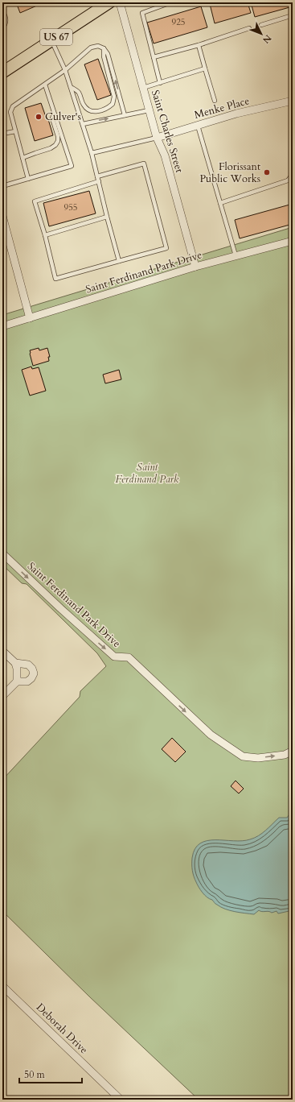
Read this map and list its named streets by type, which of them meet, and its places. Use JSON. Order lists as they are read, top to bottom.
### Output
{
  "streets": {
    "main road": ["US 67"],
    "street": [
      "Menke Place",
      "Saint Charles Street",
      "Saint Ferdinand Park Drive",
      "Deborah Drive"
    ]
  },
  "crossings": [
    ["Menke Place", "Saint Charles Street"],
    ["Saint Charles Street", "Saint Ferdinand Park Drive"]
  ],
  "one_way": ["Saint Ferdinand Park Drive"],
  "parks": ["Saint Ferdinand Park"],
  "places": ["Culver's", "Florissant Public Works"],
  "house_numbers": ["925", "955"],
  "scale_bar": "50 m",
  "north": "bottom right"
}
